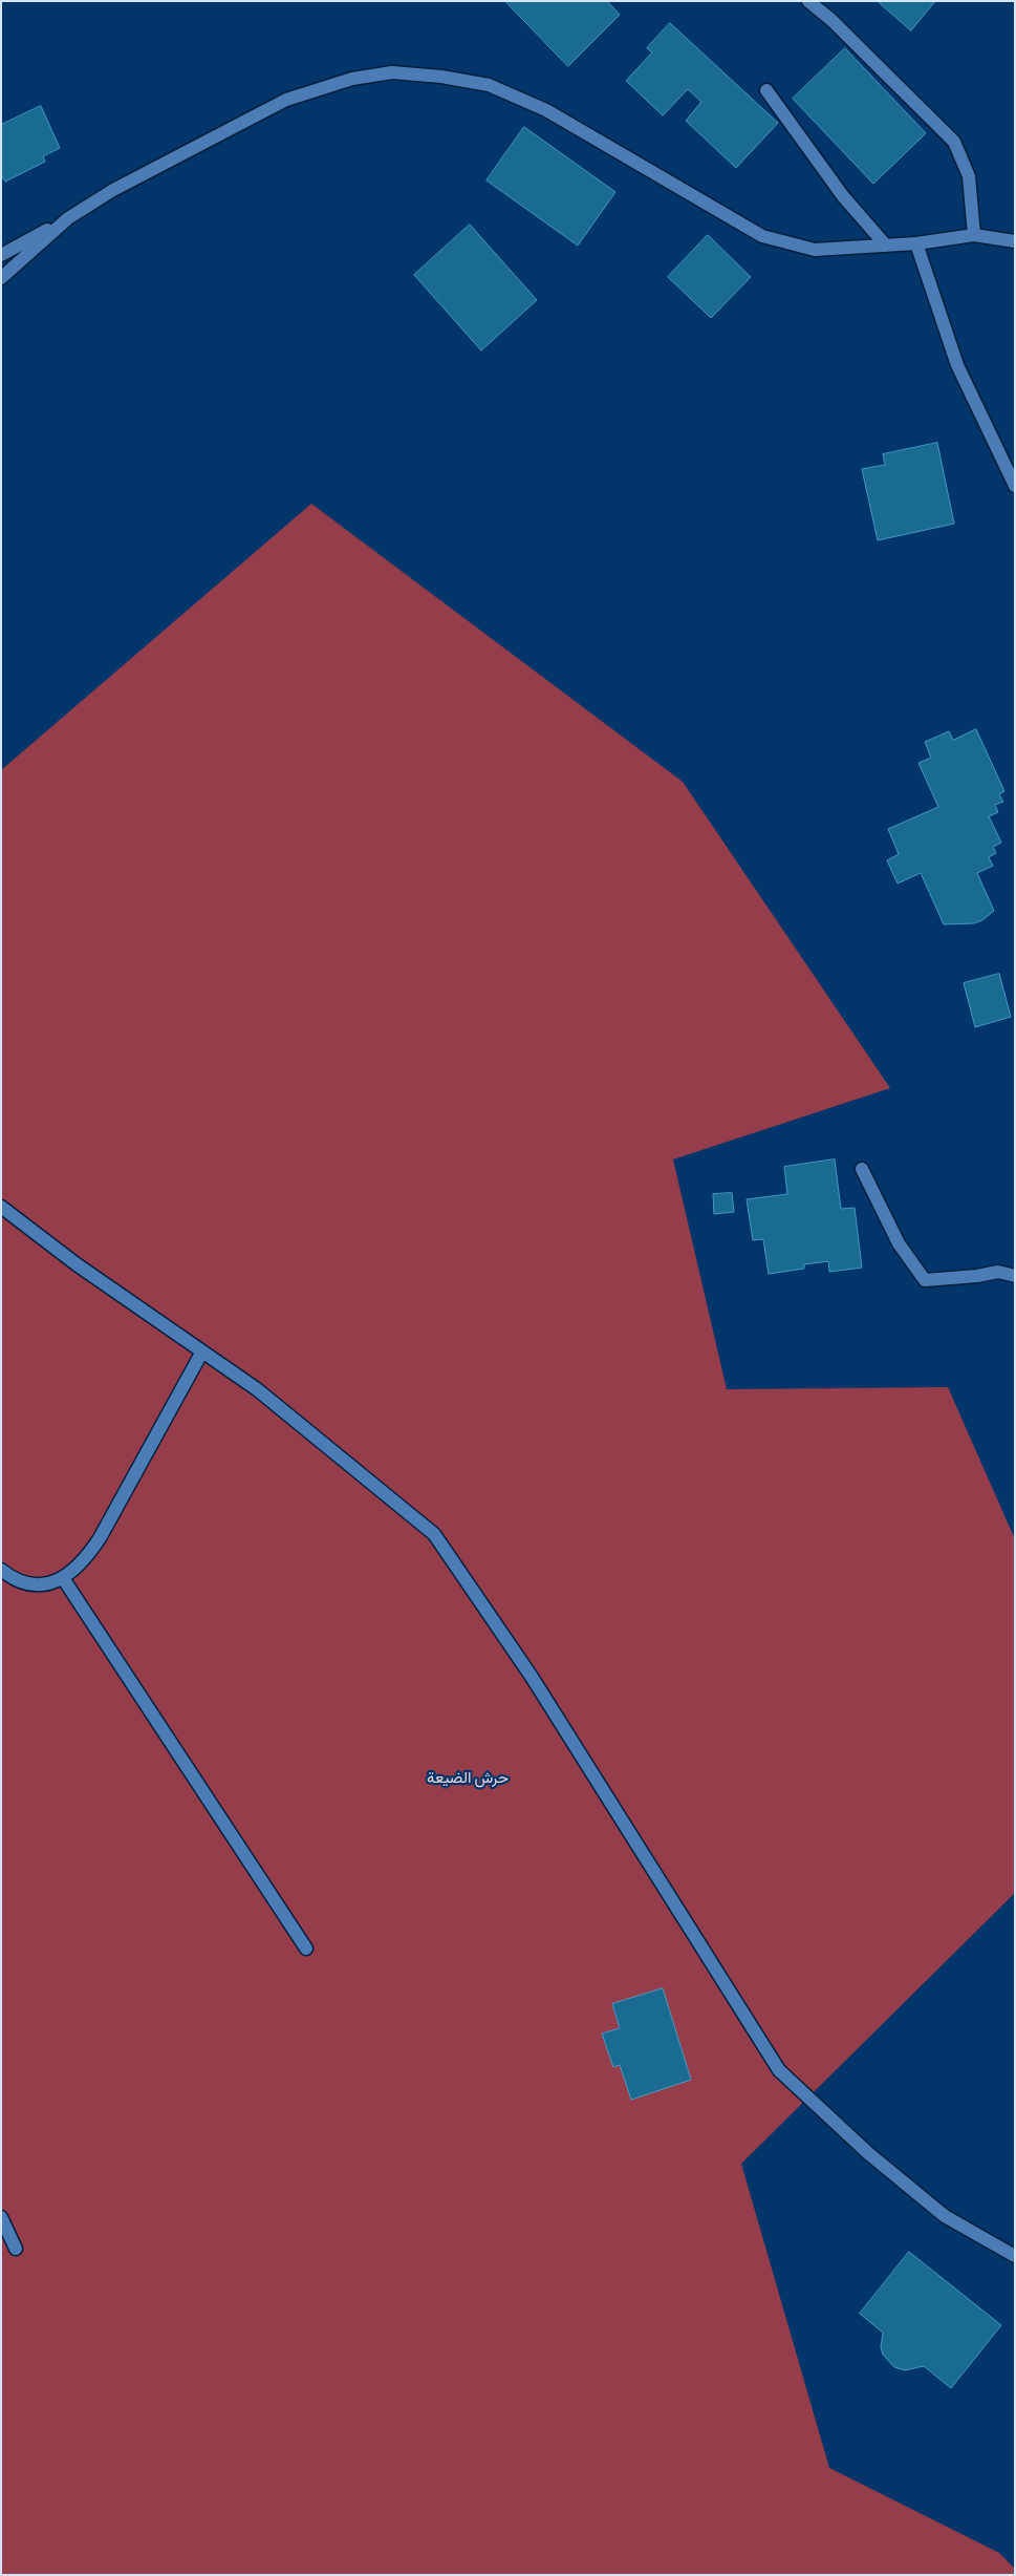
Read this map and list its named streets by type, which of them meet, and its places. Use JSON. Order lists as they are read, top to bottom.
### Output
{
  "parks": ["حرش الضيعة"]
}
